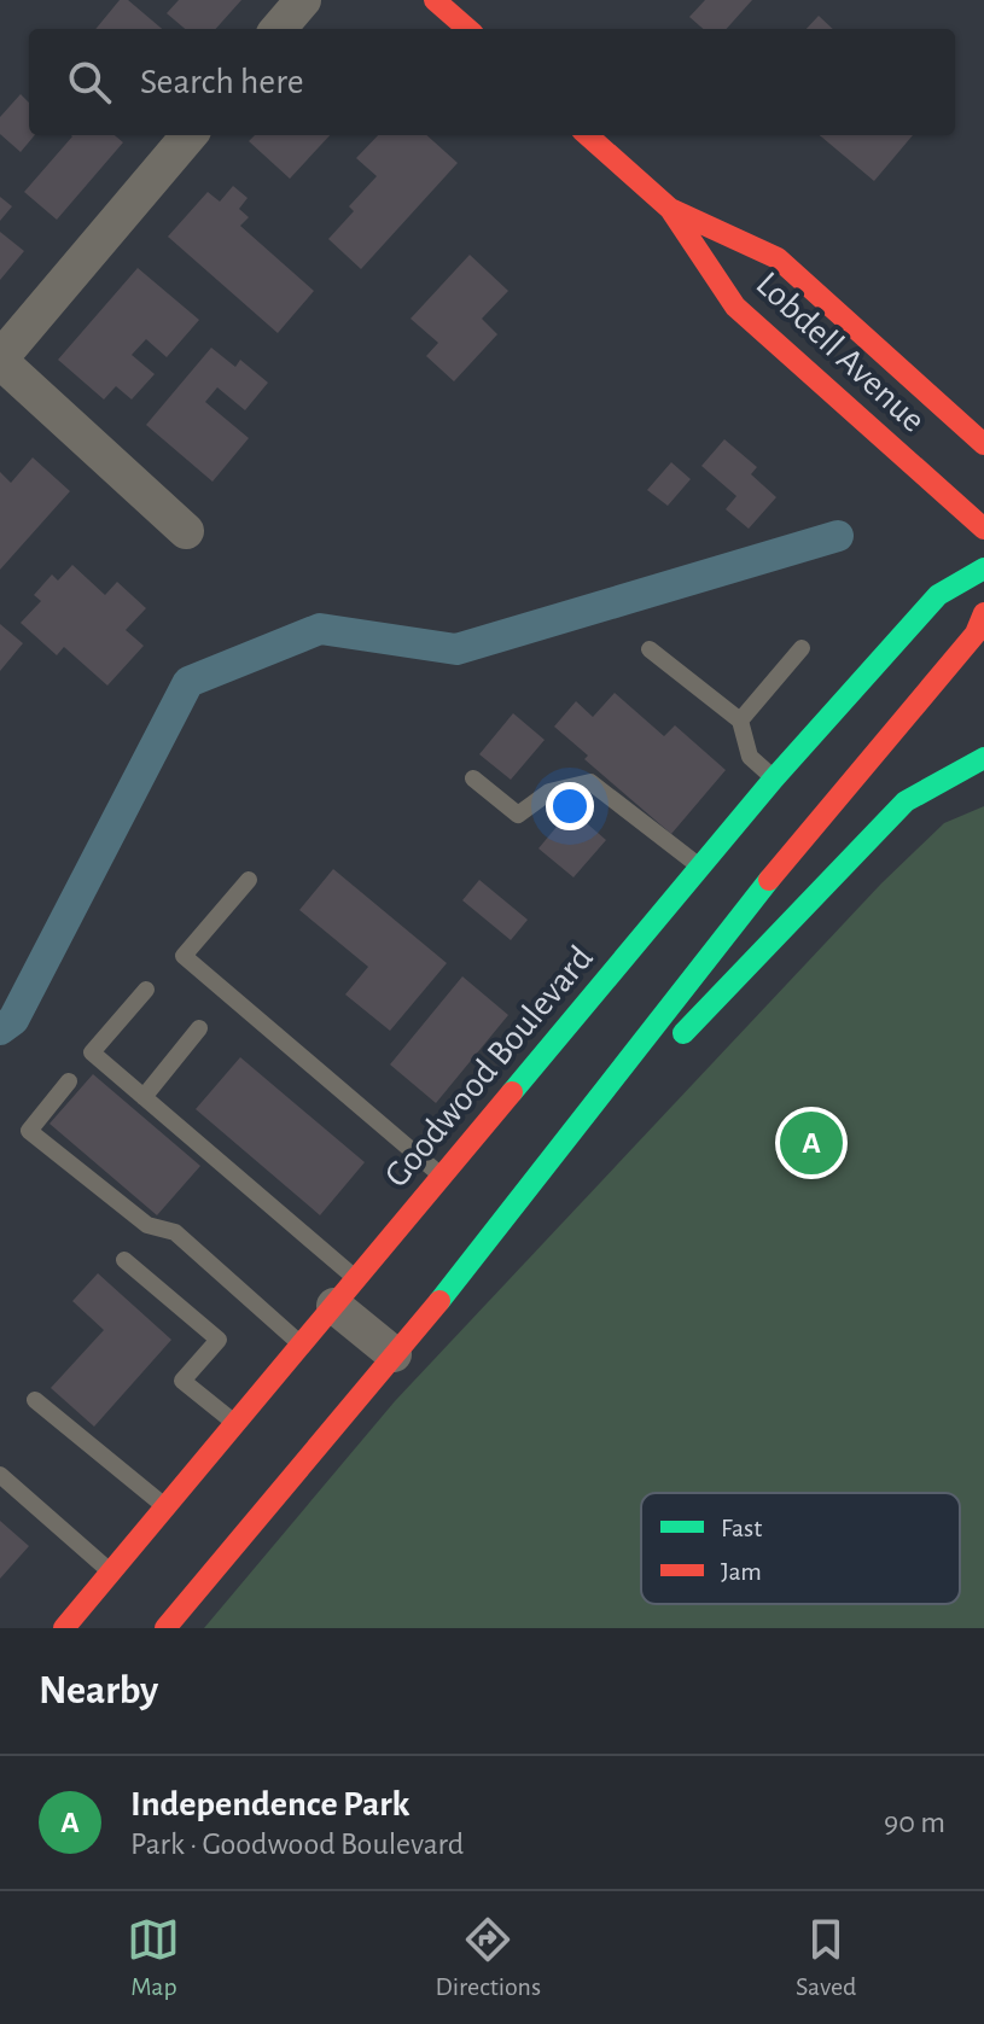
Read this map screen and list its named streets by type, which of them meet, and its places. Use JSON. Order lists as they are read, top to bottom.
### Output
{
  "streets": {
    "main road": ["Lobdell Avenue", "Goodwood Boulevard"]
  },
  "legend": ["Fast", "Jam"],
  "page": {
    "search": "Search here",
    "pins": "A",
    "heading": "Nearby",
    "list": [
      {
        "mark": "A",
        "name": "Independence Park",
        "note": "Park · Goodwood Boulevard",
        "value": "90 m"
      }
    ],
    "nav": ["Map", "Directions", "Saved"]
  }
}
